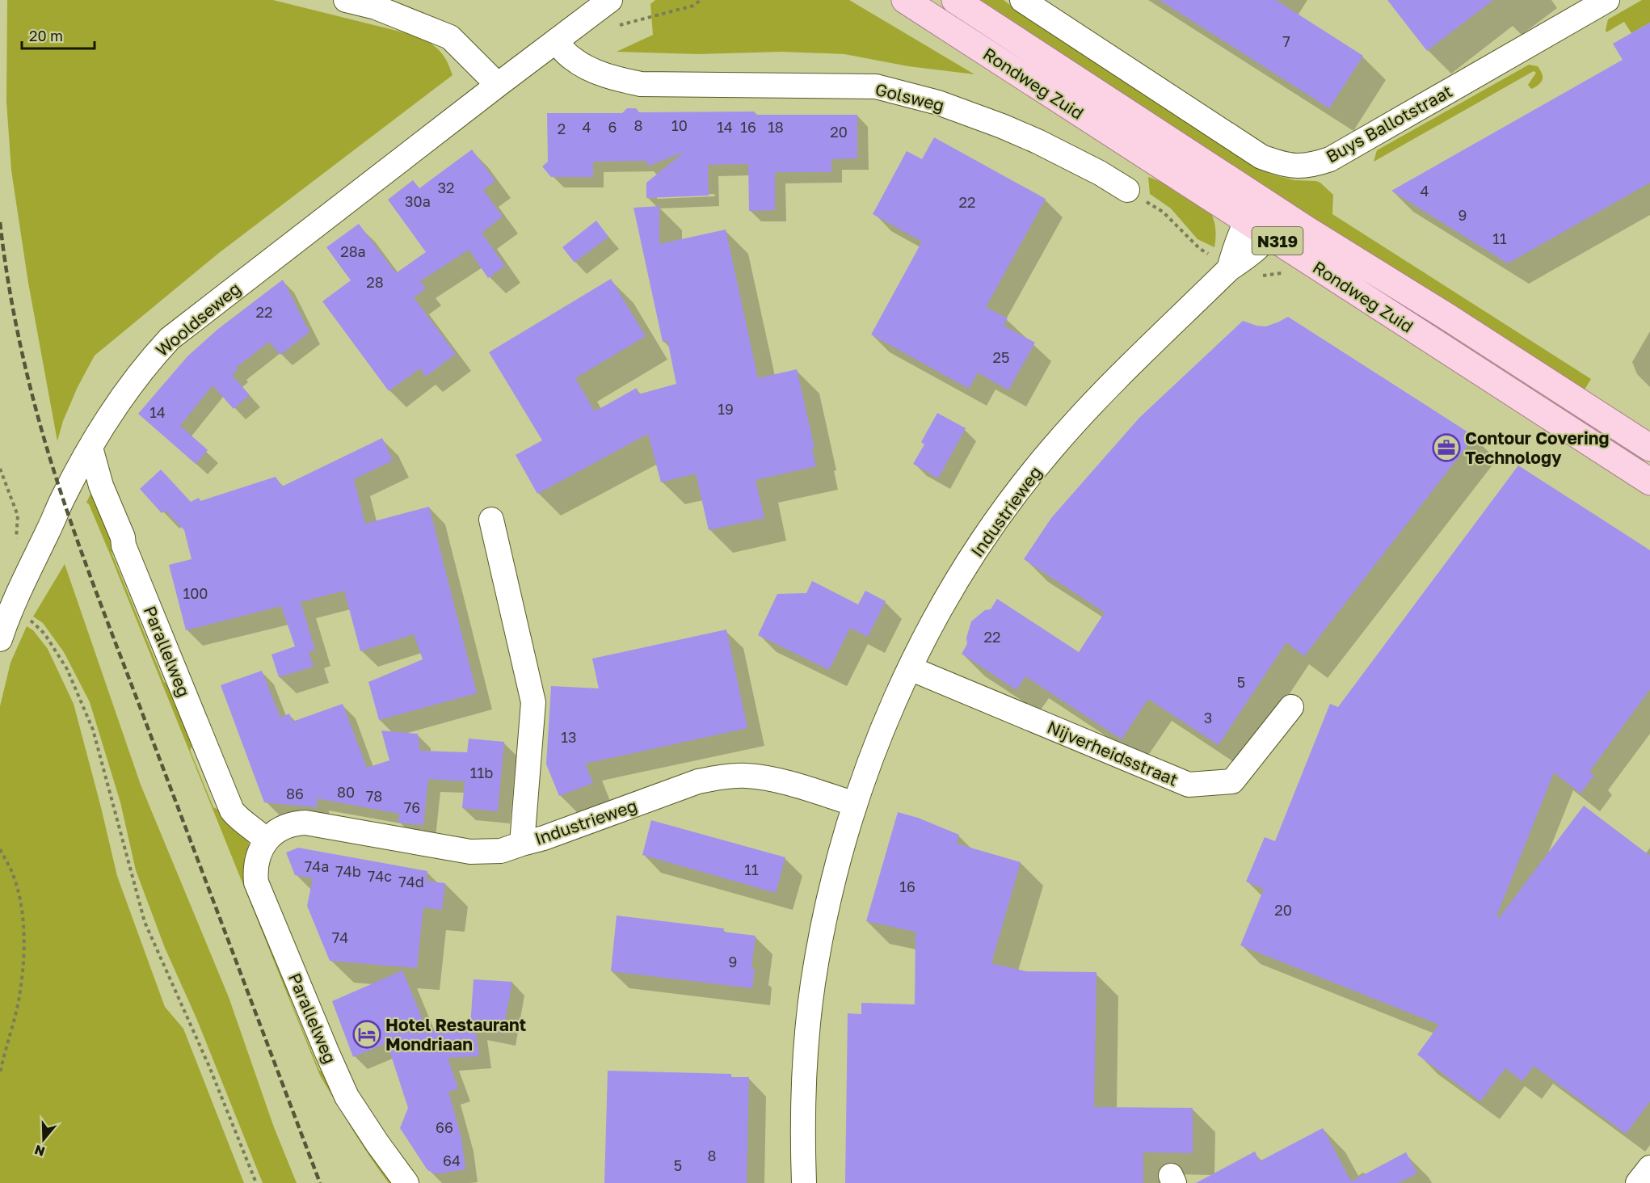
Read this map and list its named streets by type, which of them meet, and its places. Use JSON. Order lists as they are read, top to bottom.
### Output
{
  "streets": {
    "main road": ["Rondweg Zuid", "N319"],
    "street": [
      "Golsweg",
      "Buys Ballotstraat",
      "Wooldseweg",
      "Industrieweg",
      "Parallelweg",
      "Nijverheidsstraat"
    ]
  },
  "crossings": [
    ["Rondweg Zuid", "Industrieweg"],
    ["Golsweg", "Wooldseweg"],
    ["Wooldseweg", "Parallelweg"],
    ["Industrieweg", "Parallelweg"],
    ["Industrieweg", "Nijverheidsstraat"]
  ],
  "places": {
    "office": ["Contour Covering Technology"],
    "hotel": ["Hotel Restaurant Mondriaan"]
  },
  "house_numbers": [
    "7",
    "8",
    "10",
    "4",
    "6",
    "14",
    "16",
    "18",
    "2",
    "20",
    "32",
    "4",
    "30a",
    "22",
    "9",
    "11",
    "28a",
    "28",
    "22",
    "25",
    "19",
    "14",
    "100",
    "22",
    "5",
    "3",
    "13",
    "11b",
    "80",
    "86",
    "78",
    "76",
    "74a",
    "11",
    "74b",
    "74c",
    "74d",
    "16",
    "20",
    "74",
    "9",
    "66",
    "8",
    "64",
    "5"
  ],
  "scale_bar": "20 m",
  "north": "bottom"
}
